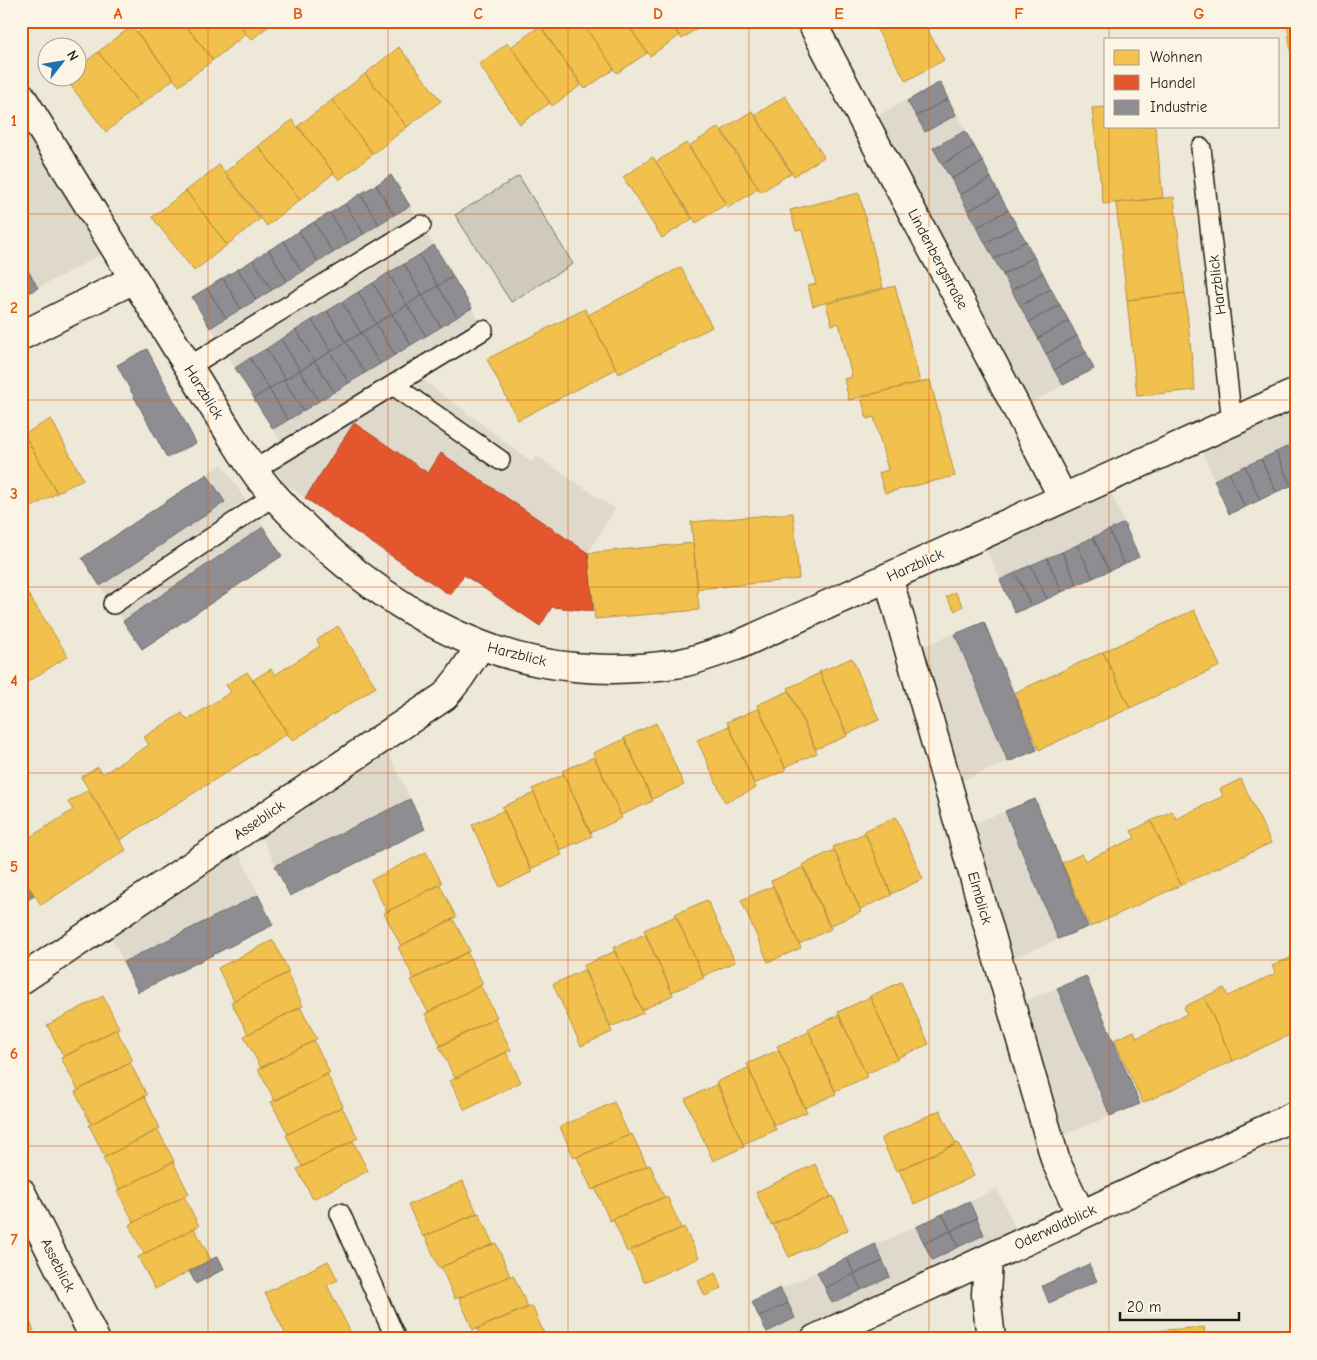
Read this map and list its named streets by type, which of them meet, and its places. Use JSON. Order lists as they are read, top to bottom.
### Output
{
  "streets": {
    "street": [
      "Lindenbergstraße",
      "Harzblick",
      "Asseblick",
      "Elmblick",
      "Oderwaldblick"
    ]
  },
  "crossings": [
    ["Lindenbergstraße", "Harzblick"],
    ["Harzblick", "Asseblick"],
    ["Harzblick", "Elmblick"],
    ["Elmblick", "Oderwaldblick"]
  ],
  "legend": ["Wohnen", "Handel", "Industrie"],
  "scale_bar": "20 m",
  "north": "top right",
  "grid": {
    "columns": [
      "A",
      "B",
      "C",
      "D",
      "E",
      "F",
      "G"
    ],
    "rows": [
      "1",
      "2",
      "3",
      "4",
      "5",
      "6",
      "7"
    ]
  }
}
